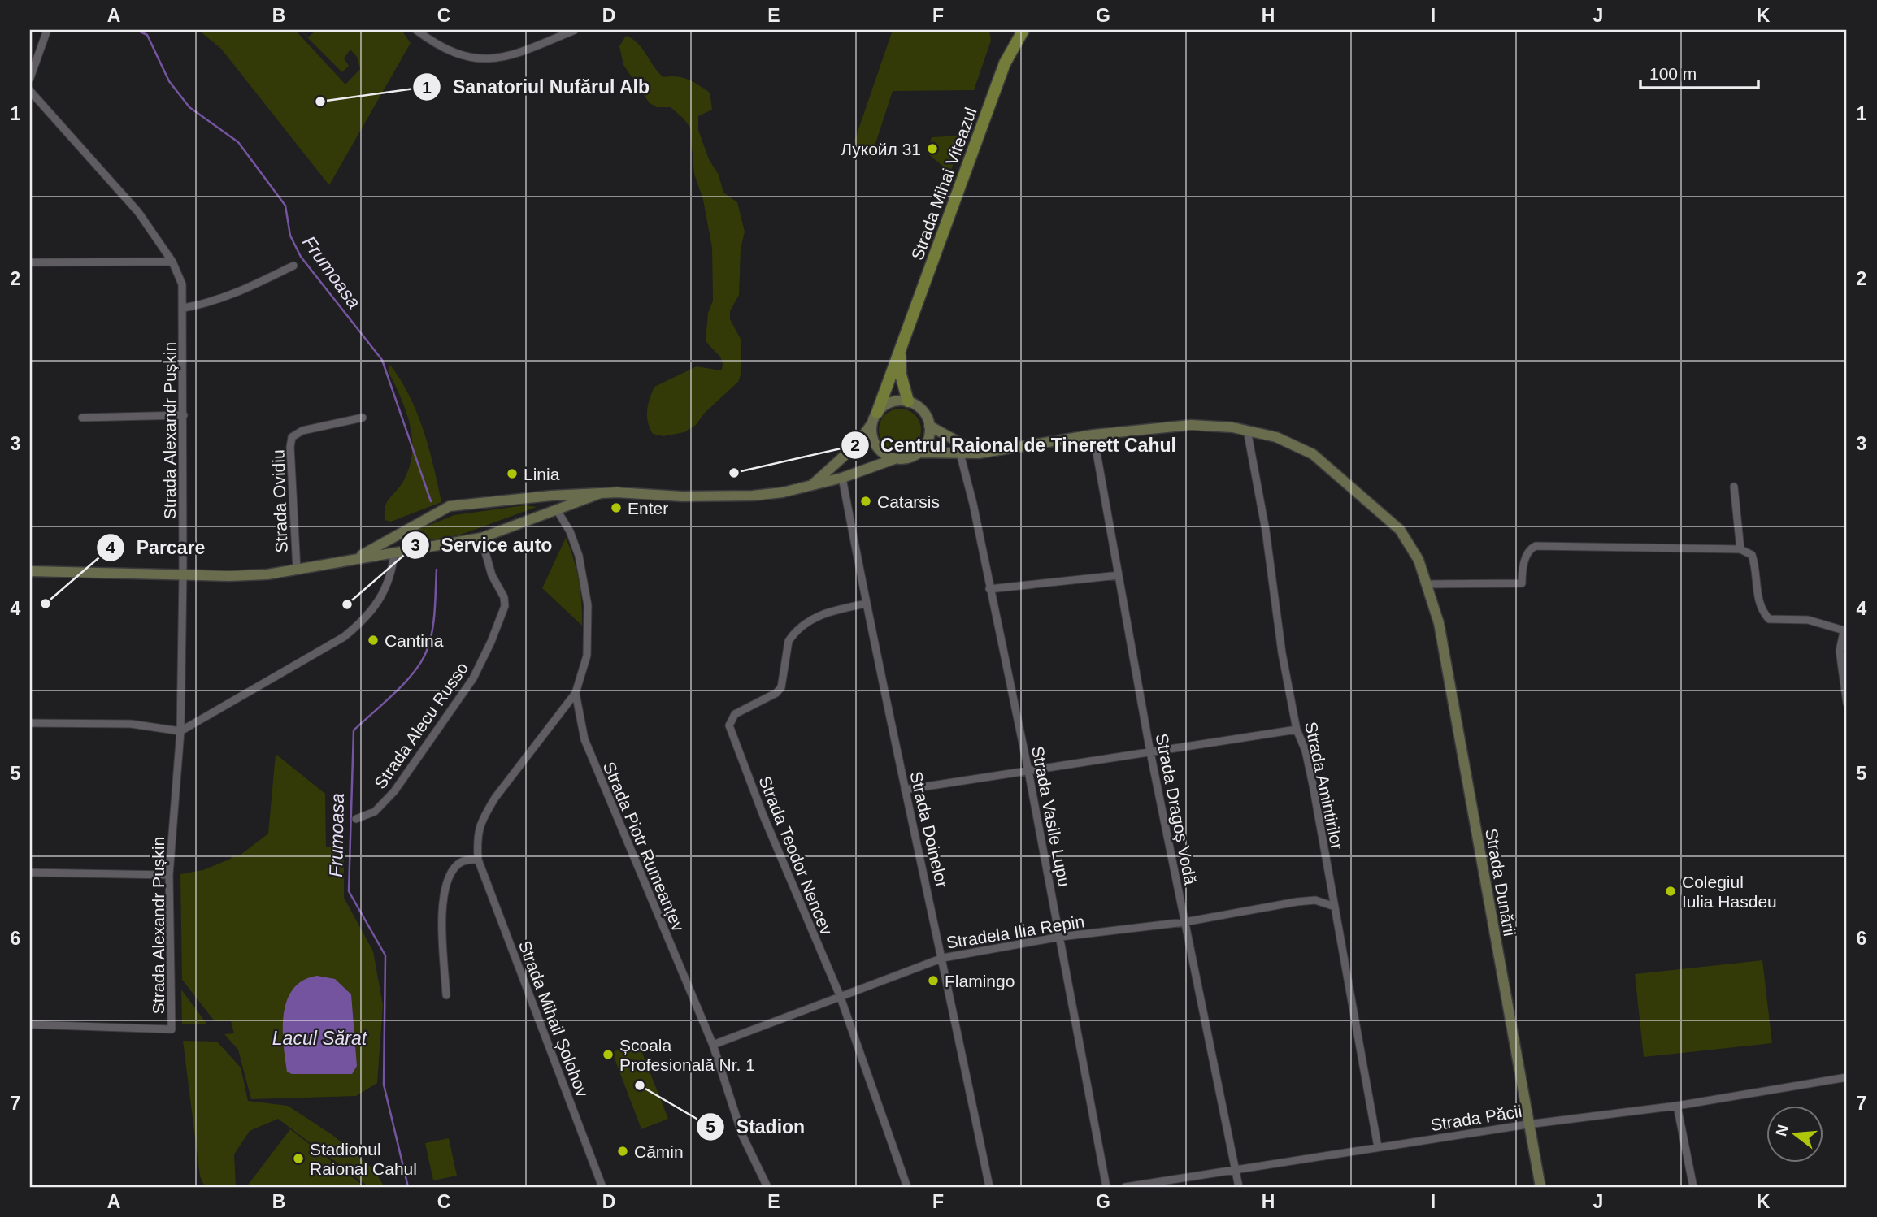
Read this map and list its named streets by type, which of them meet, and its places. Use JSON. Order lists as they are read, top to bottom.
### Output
{
  "streets": {
    "main road": ["Strada Mihai Viteazul", "Strada Dunării"],
    "street": [
      "Strada Alexandr Pușkin",
      "Strada Ovidiu",
      "Strada Alecu Russo",
      "Strada Amintirilor",
      "Strada Dragoș Vodă",
      "Strada Vasile Lupu",
      "Strada Doinelor",
      "Strada Piotr Rumeanțev",
      "Strada Teodor Nencev",
      "Stradela Ilia Repin",
      "Strada Mihail Șolohov",
      "Strada Păcii"
    ]
  },
  "crossings": [
    ["Strada Mihai Viteazul", "Strada Dunării"],
    ["Strada Amintirilor", "Strada Dunării"],
    ["Strada Amintirilor", "Stradela Ilia Repin"],
    ["Strada Amintirilor", "Strada Păcii"],
    ["Strada Dragoș Vodă", "Strada Dunării"],
    ["Strada Dragoș Vodă", "Stradela Ilia Repin"],
    ["Strada Dragoș Vodă", "Strada Păcii"],
    ["Strada Vasile Lupu", "Strada Dunării"],
    ["Strada Vasile Lupu", "Stradela Ilia Repin"],
    ["Strada Doinelor", "Strada Teodor Nencev"],
    ["Strada Doinelor", "Stradela Ilia Repin"],
    ["Strada Piotr Rumeanțev", "Stradela Ilia Repin"],
    ["Strada Piotr Rumeanțev", "Strada Mihail Șolohov"],
    ["Strada Teodor Nencev", "Stradela Ilia Repin"],
    ["Strada Dunării", "Strada Păcii"]
  ],
  "water": ["Frumoasa", "Lacul Sărat"],
  "places": [
    "Sanatoriul Nufărul Alb",
    "Лукойл 31",
    "Centrul Raional de Tinerett Cahul",
    "Linia",
    "Catarsis",
    "Enter",
    "Parcare",
    "Service auto",
    "Cantina",
    "Colegiul Iulia Hasdeu",
    "Flamingo",
    "Școala Profesională Nr. 1",
    "Stadion",
    "Cămin",
    "Stadionul Raional Cahul"
  ],
  "scale_bar": "100 m",
  "north": "left",
  "grid": {
    "columns": [
      "A",
      "B",
      "C",
      "D",
      "E",
      "F",
      "G",
      "H",
      "I",
      "J",
      "K"
    ],
    "rows": [
      "1",
      "2",
      "3",
      "4",
      "5",
      "6",
      "7"
    ]
  }
}
